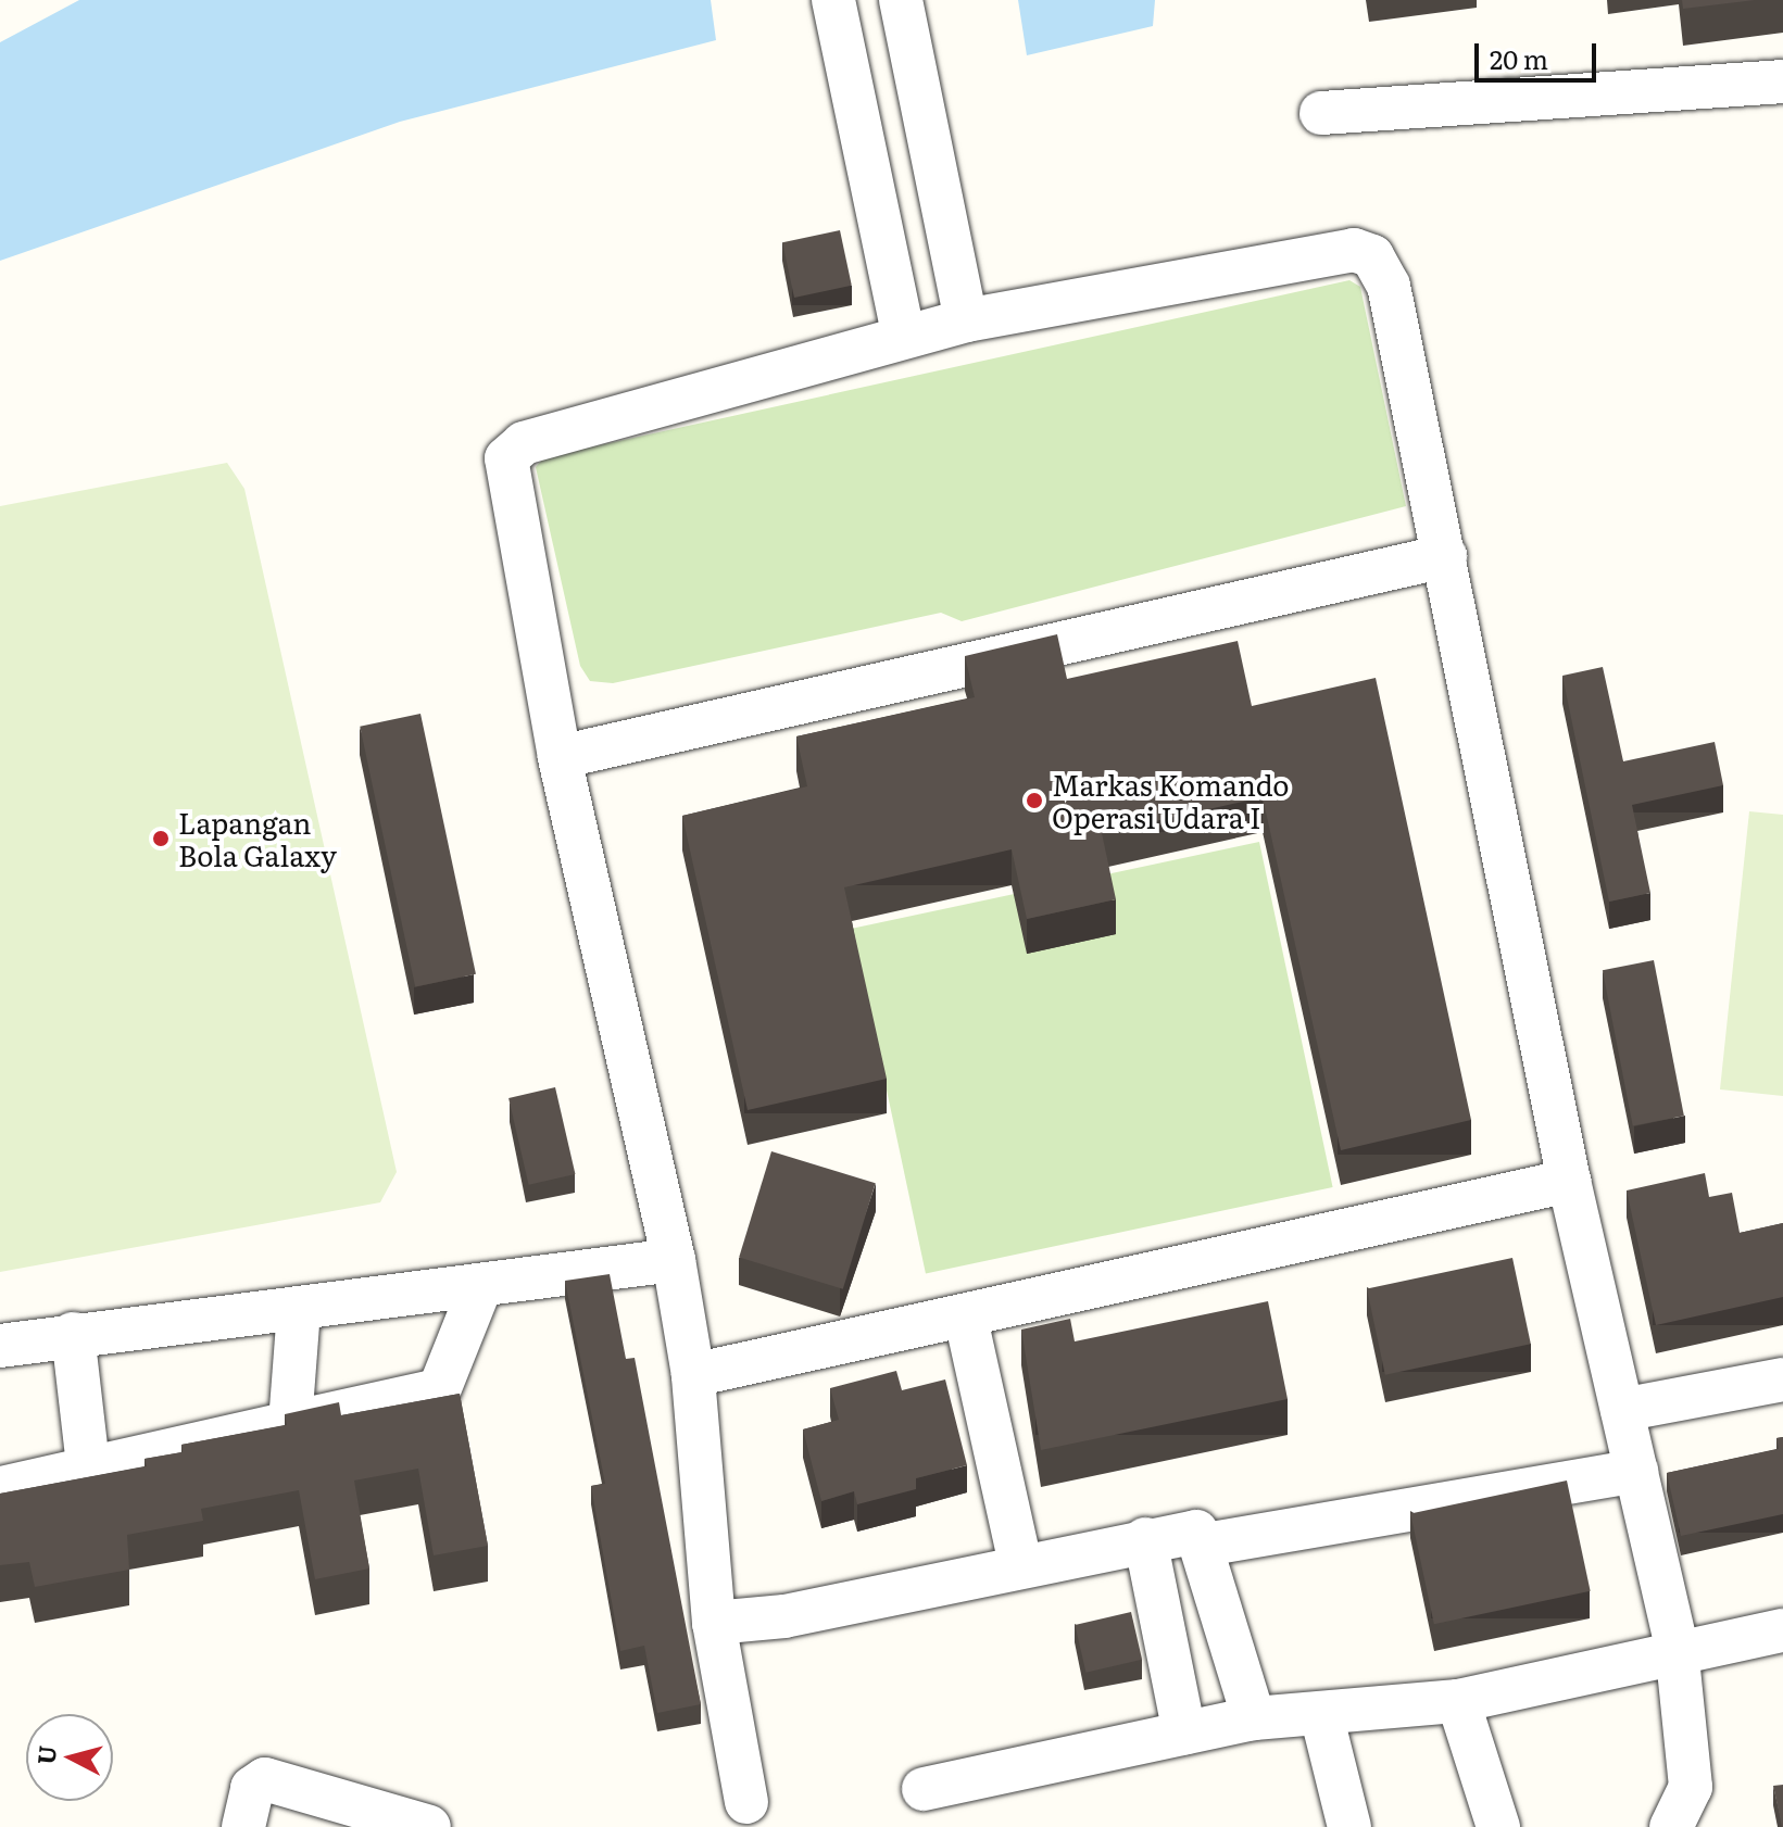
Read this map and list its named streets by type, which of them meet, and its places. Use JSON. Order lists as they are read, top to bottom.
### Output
{
  "places": ["Markas Komando Operasi Udara I", "Lapangan Bola Galaxy"],
  "scale_bar": "20 m",
  "north": "left"
}
